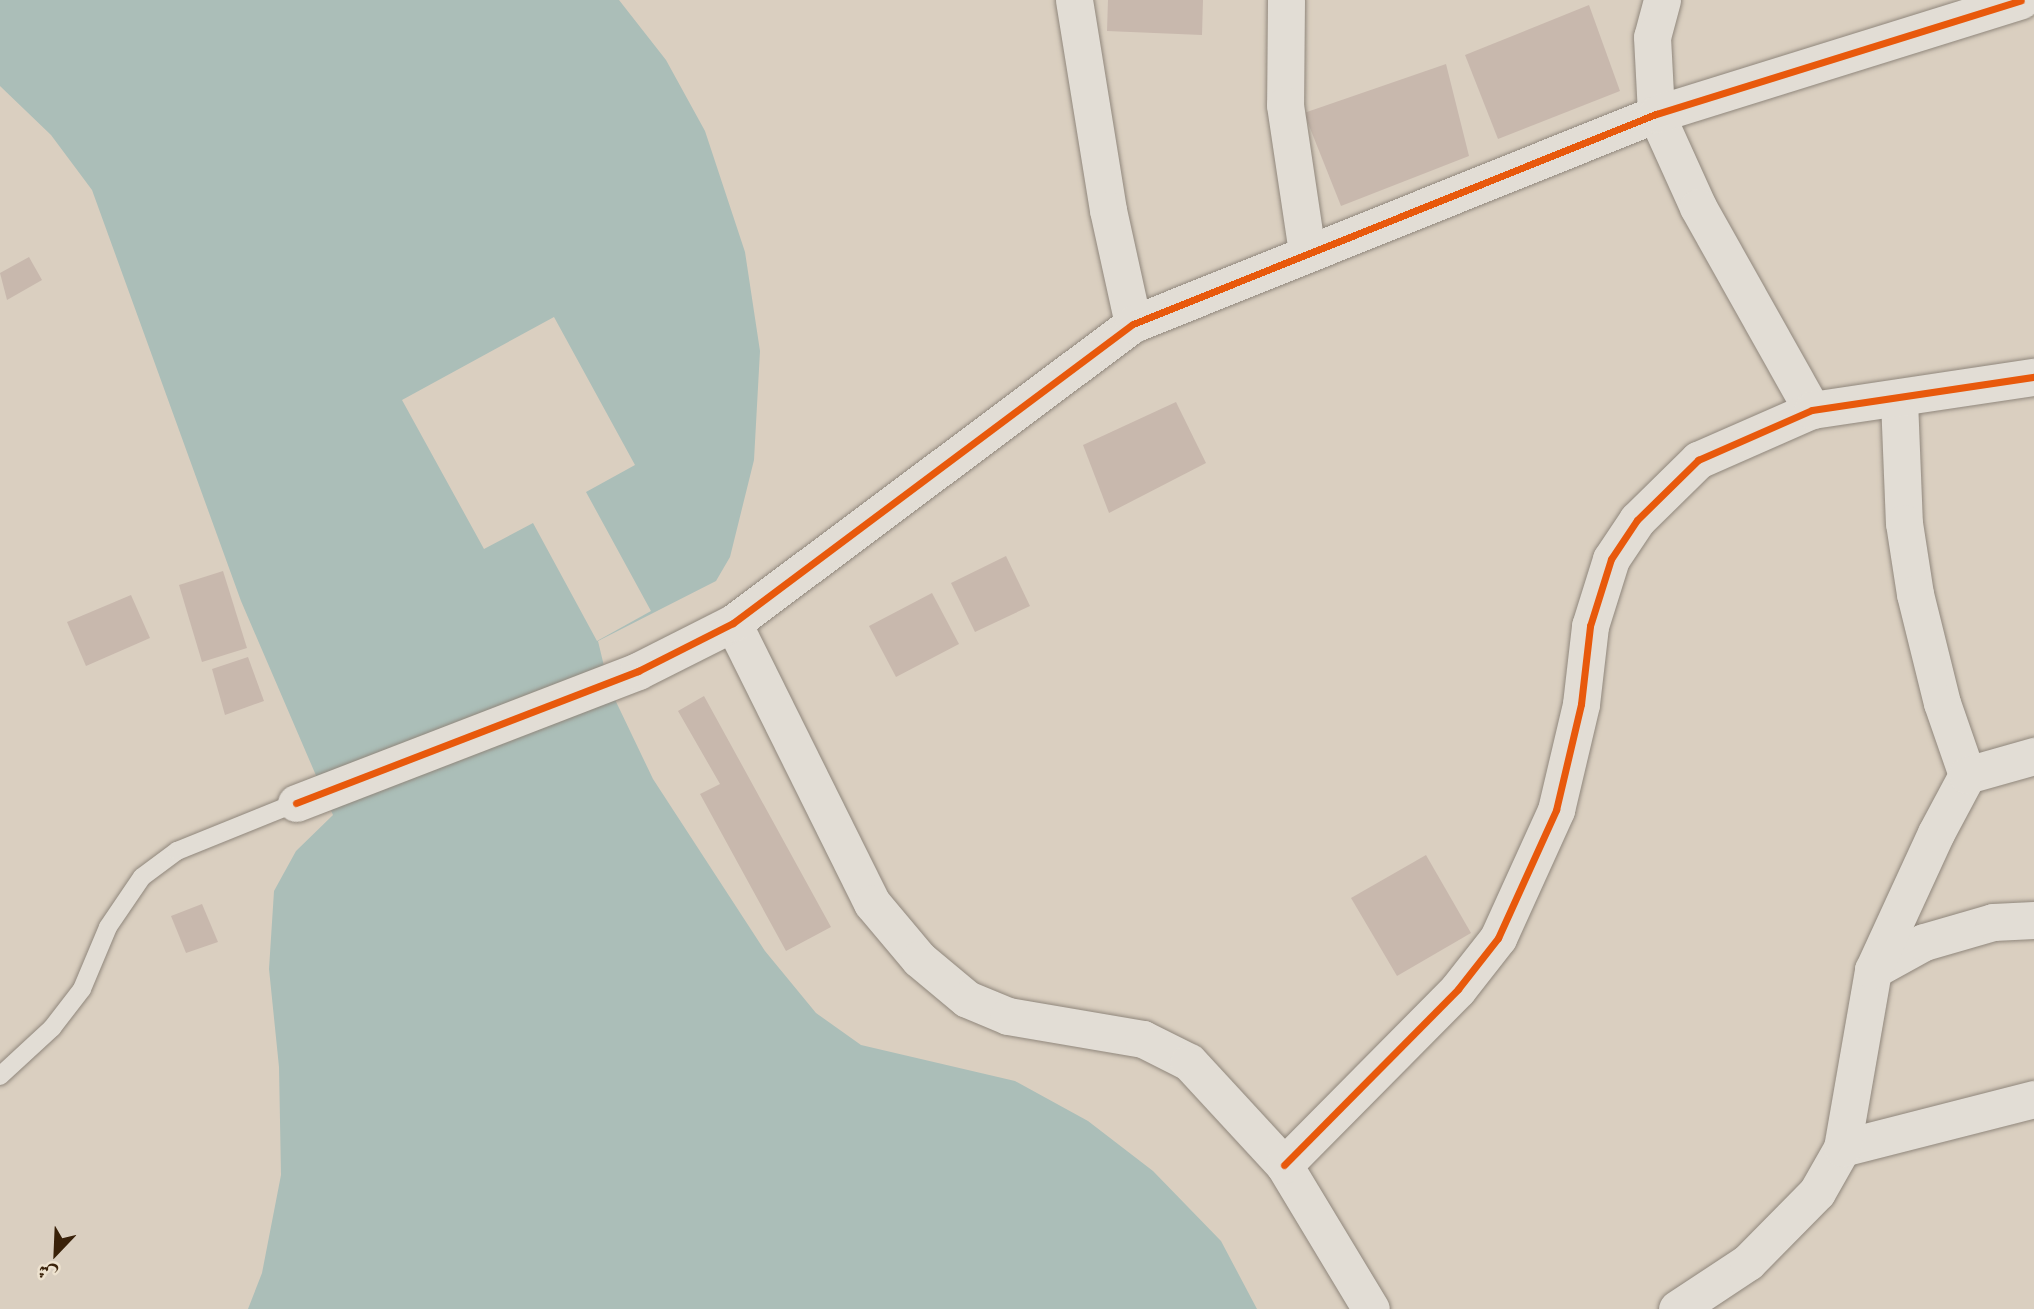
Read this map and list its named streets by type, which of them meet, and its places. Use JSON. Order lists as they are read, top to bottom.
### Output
{
  "north": "bottom left"
}
